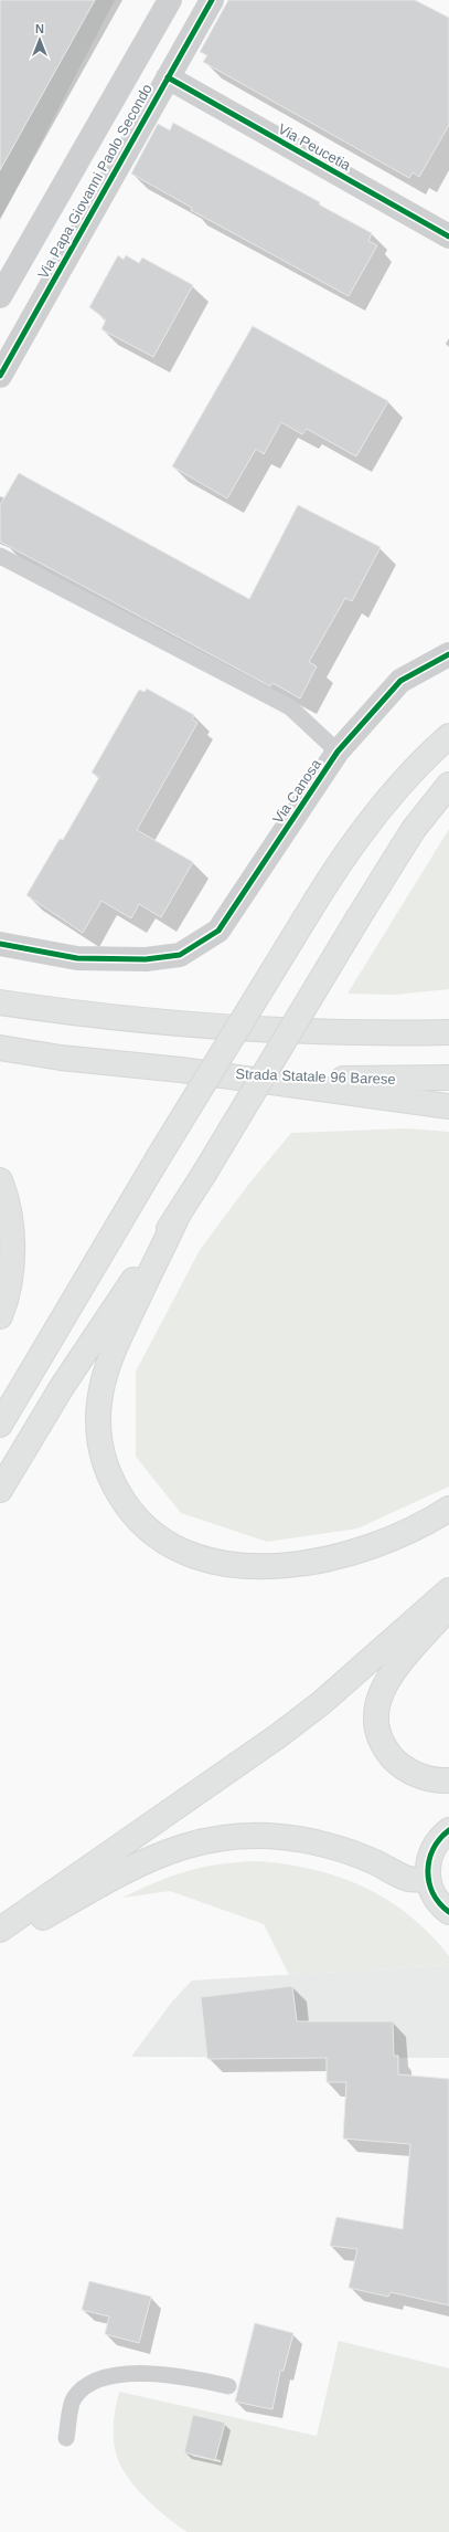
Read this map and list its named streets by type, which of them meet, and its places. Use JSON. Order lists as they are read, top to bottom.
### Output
{
  "streets": {
    "main road": ["Strada Statale 96 Barese"],
    "street": ["Via Peucetia", "Via Papa Giovanni Paolo Secondo", "Via Canosa"]
  },
  "crossings": [
    ["Via Peucetia", "Via Papa Giovanni Paolo Secondo"]
  ],
  "north": "top"
}
